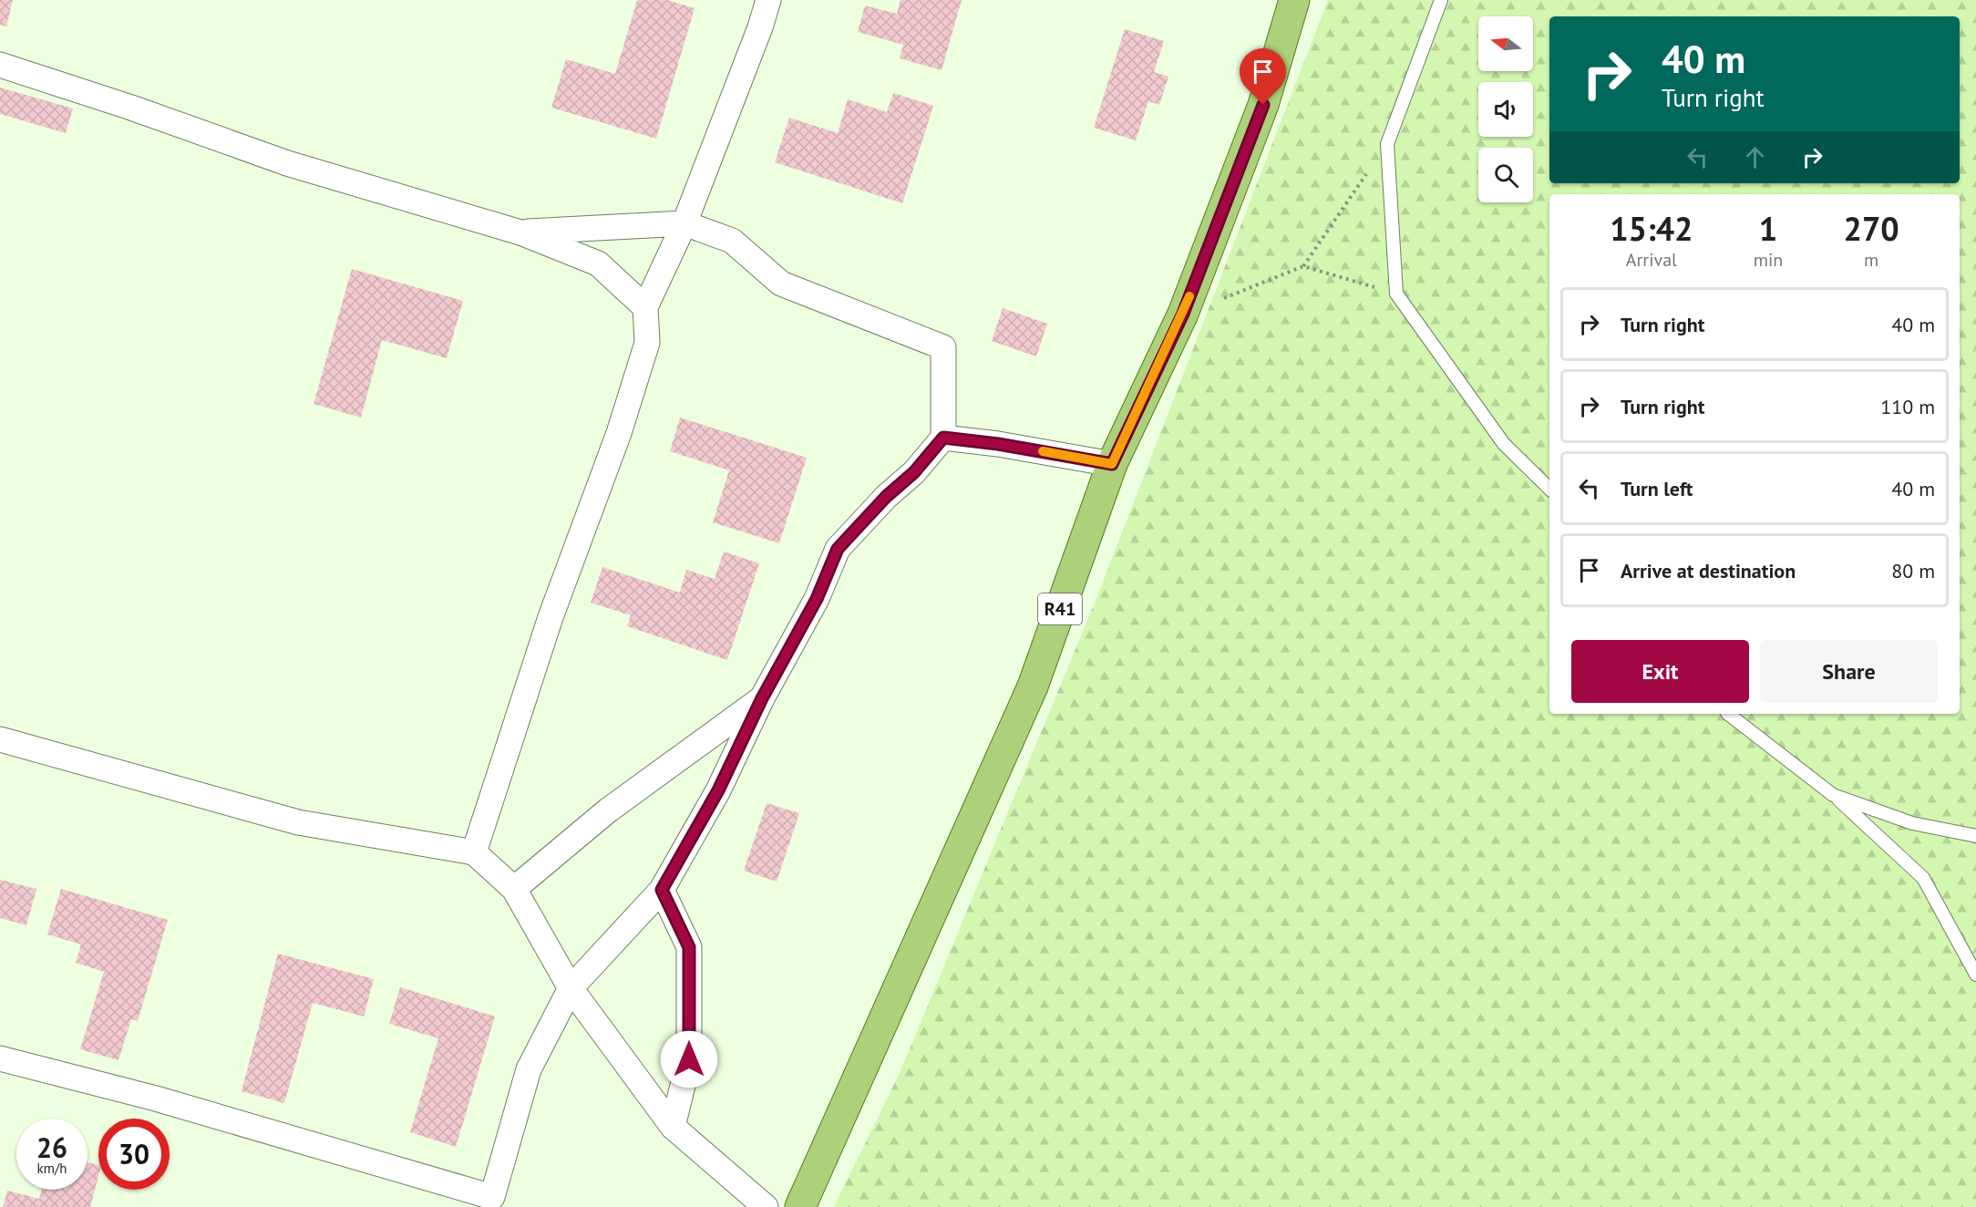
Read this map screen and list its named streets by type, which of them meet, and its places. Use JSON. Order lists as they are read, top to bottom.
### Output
{
  "streets": {
    "main road": ["R41"]
  },
  "north": "left",
  "page": {
    "turn": ["40 m", "Turn right"],
    "eta": [
      "15:42",
      "Arrival",
      "1",
      "min",
      "270",
      "m"
    ],
    "list": [
      {
        "name": "Turn right",
        "value": "40 m"
      },
      {
        "name": "Turn right",
        "value": "110 m"
      },
      {
        "name": "Turn left",
        "value": "40 m"
      },
      {
        "name": "Arrive at destination",
        "value": "80 m"
      }
    ],
    "buttons": ["Exit", "Share"],
    "speed": "26 km/h",
    "limit": "30"
  }
}
